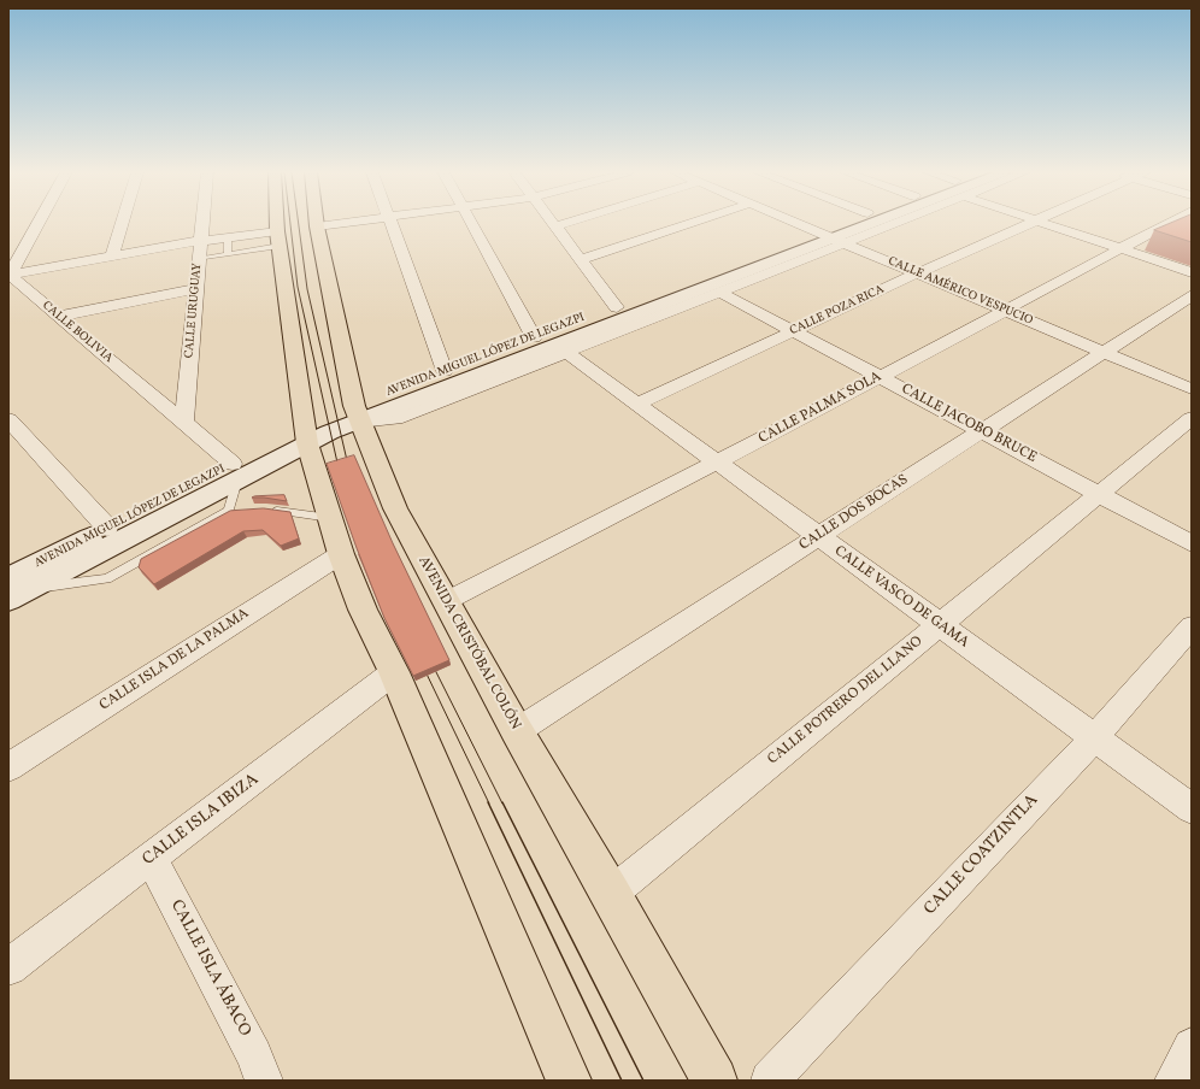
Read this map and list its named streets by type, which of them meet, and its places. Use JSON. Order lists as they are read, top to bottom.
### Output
{
  "streets": {
    "main road": ["AVENIDA MIGUEL LÓPEZ DE LEGAZPI", "AVENIDA CRISTÓBAL COLÓN"],
    "street": [
      "CALLE AMÉRICO VESPUCIO",
      "CALLE URUGUAY",
      "CALLE POZA RICA",
      "CALLE BOLIVIA",
      "CALLE PALMA SOLA",
      "CALLE JACOBO BRUCE",
      "CALLE DOS BOCAS",
      "CALLE VASCO DE GAMA",
      "CALLE ISLA DE LA PALMA",
      "CALLE POTRERO DEL LLANO",
      "CALLE ISLA IBIZA",
      "CALLE COATZINTLA",
      "CALLE ISLA ÁBACO"
    ]
  },
  "crossings": [
    ["CALLE AMÉRICO VESPUCIO", "CALLE POZA RICA"],
    ["CALLE AMÉRICO VESPUCIO", "AVENIDA MIGUEL LÓPEZ DE LEGAZPI"],
    ["CALLE AMÉRICO VESPUCIO", "CALLE PALMA SOLA"],
    ["CALLE AMÉRICO VESPUCIO", "CALLE DOS BOCAS"],
    ["CALLE URUGUAY", "CALLE BOLIVIA"],
    ["CALLE POZA RICA", "CALLE JACOBO BRUCE"],
    ["CALLE POZA RICA", "CALLE VASCO DE GAMA"],
    ["CALLE BOLIVIA", "AVENIDA MIGUEL LÓPEZ DE LEGAZPI"],
    ["AVENIDA MIGUEL LÓPEZ DE LEGAZPI", "CALLE JACOBO BRUCE"],
    ["AVENIDA MIGUEL LÓPEZ DE LEGAZPI", "CALLE VASCO DE GAMA"],
    ["AVENIDA MIGUEL LÓPEZ DE LEGAZPI", "AVENIDA CRISTÓBAL COLÓN"],
    ["CALLE PALMA SOLA", "CALLE JACOBO BRUCE"],
    ["CALLE PALMA SOLA", "CALLE VASCO DE GAMA"],
    ["CALLE PALMA SOLA", "AVENIDA CRISTÓBAL COLÓN"],
    ["CALLE JACOBO BRUCE", "CALLE DOS BOCAS"],
    ["CALLE JACOBO BRUCE", "CALLE POTRERO DEL LLANO"],
    ["CALLE DOS BOCAS", "CALLE VASCO DE GAMA"],
    ["CALLE DOS BOCAS", "AVENIDA CRISTÓBAL COLÓN"],
    ["CALLE VASCO DE GAMA", "CALLE POTRERO DEL LLANO"],
    ["CALLE VASCO DE GAMA", "CALLE COATZINTLA"],
    ["AVENIDA CRISTÓBAL COLÓN", "CALLE POTRERO DEL LLANO"],
    ["CALLE ISLA IBIZA", "CALLE ISLA ÁBACO"]
  ]
}
